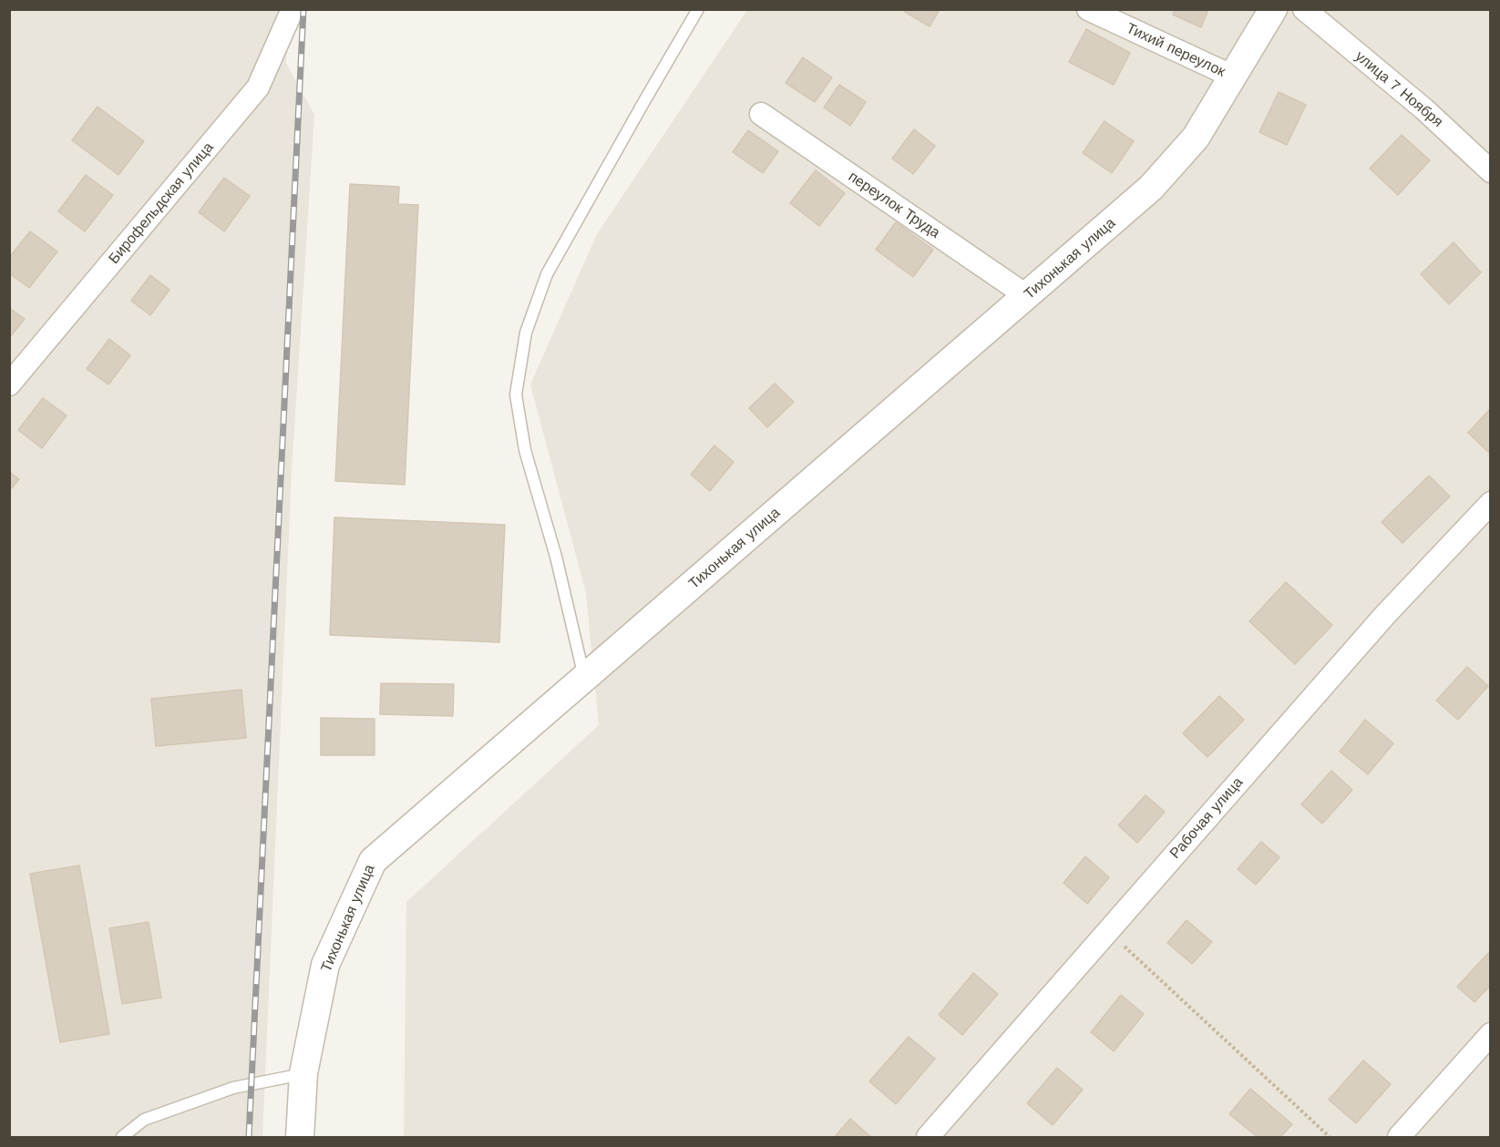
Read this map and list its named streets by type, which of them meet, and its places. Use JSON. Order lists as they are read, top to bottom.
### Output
{
  "streets": {
    "street": [
      "Тихий переулок",
      "улица 7 Ноября",
      "Бирофельдская улица",
      "переулок Труда",
      "Тихонькая улица",
      "Рабочая улица"
    ]
  },
  "crossings": [
    ["Тихий переулок", "Тихонькая улица"],
    ["переулок Труда", "Тихонькая улица"]
  ]
}
